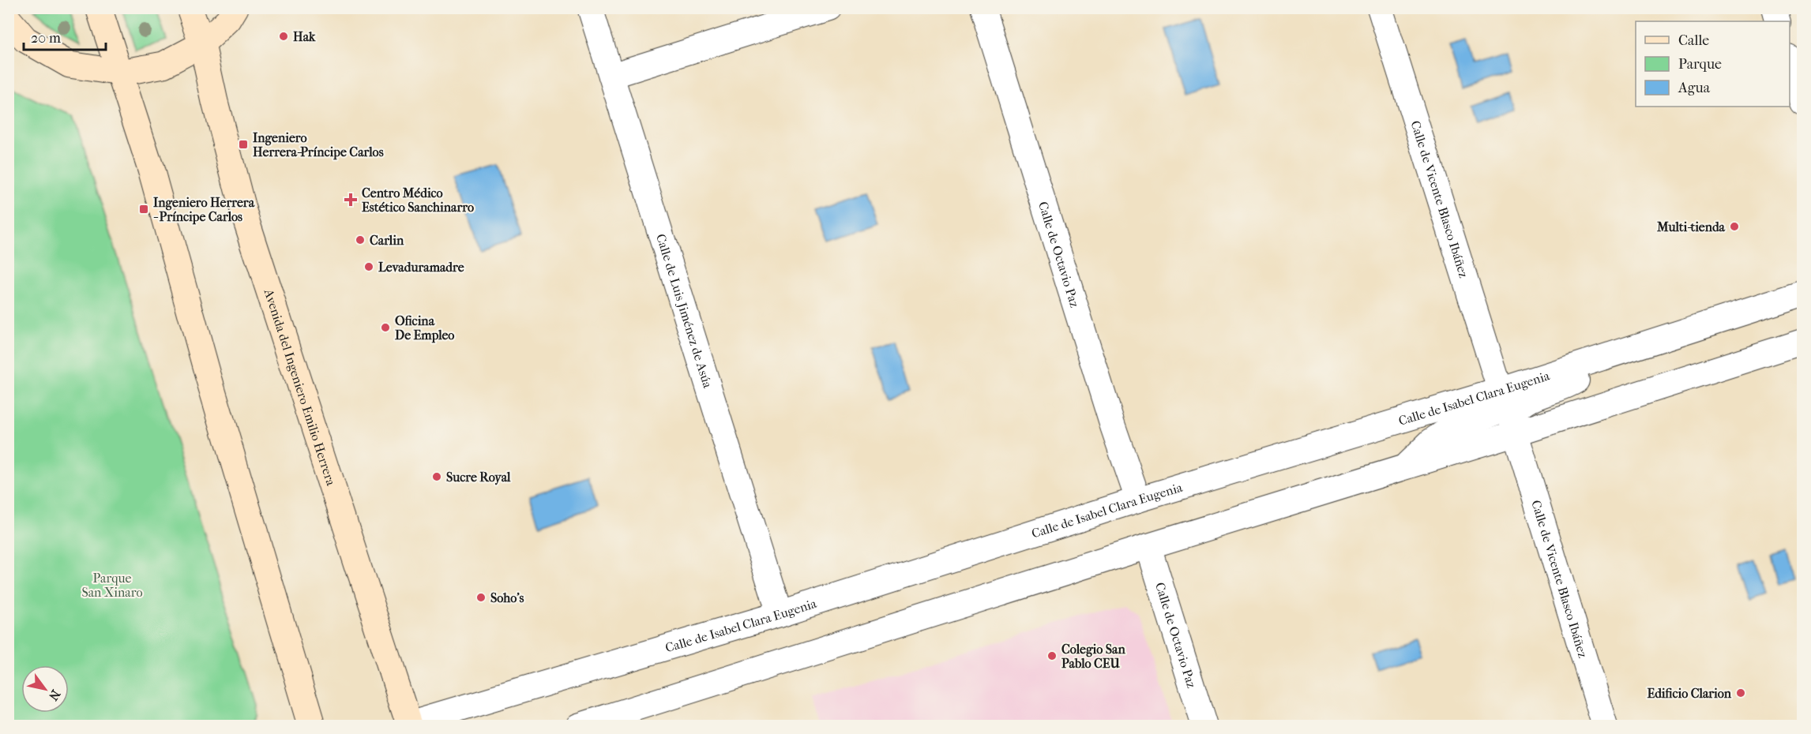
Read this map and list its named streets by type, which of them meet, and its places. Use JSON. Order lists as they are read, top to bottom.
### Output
{
  "streets": {
    "street": [
      "Calle de Vicente Blasco Ibáñez",
      "Calle de Octavio Paz",
      "Calle de Luis Jiménez de Asúa",
      "Avenida del Ingeniero Emilio Herrera",
      "Calle de Isabel Clara Eugenia"
    ]
  },
  "crossings": [
    ["Calle de Vicente Blasco Ibáñez", "Calle de Isabel Clara Eugenia"],
    ["Calle de Octavio Paz", "Calle de Isabel Clara Eugenia"],
    ["Calle de Luis Jiménez de Asúa", "Calle de Isabel Clara Eugenia"],
    ["Avenida del Ingeniero Emilio Herrera", "Calle de Isabel Clara Eugenia"]
  ],
  "parks": ["Parque San Xinaro"],
  "places": {
    "other": [
      "Hak",
      "Multi-tienda",
      "Carlin",
      "Levaduramadre",
      "Oficina De Empleo",
      "Sucre Royal",
      "Soho's",
      "Colegio San Pablo CEU",
      "Edificio Clarion"
    ],
    "transit": ["Ingeniero Herrera-Príncipe Carlos", "Ingeniero Herrera - Príncipe Carlos"],
    "health": ["Centro Médico Estético Sanchinarro"]
  },
  "legend": ["Calle", "Parque", "Agua"],
  "scale_bar": "20 m",
  "north": "bottom right"
}
